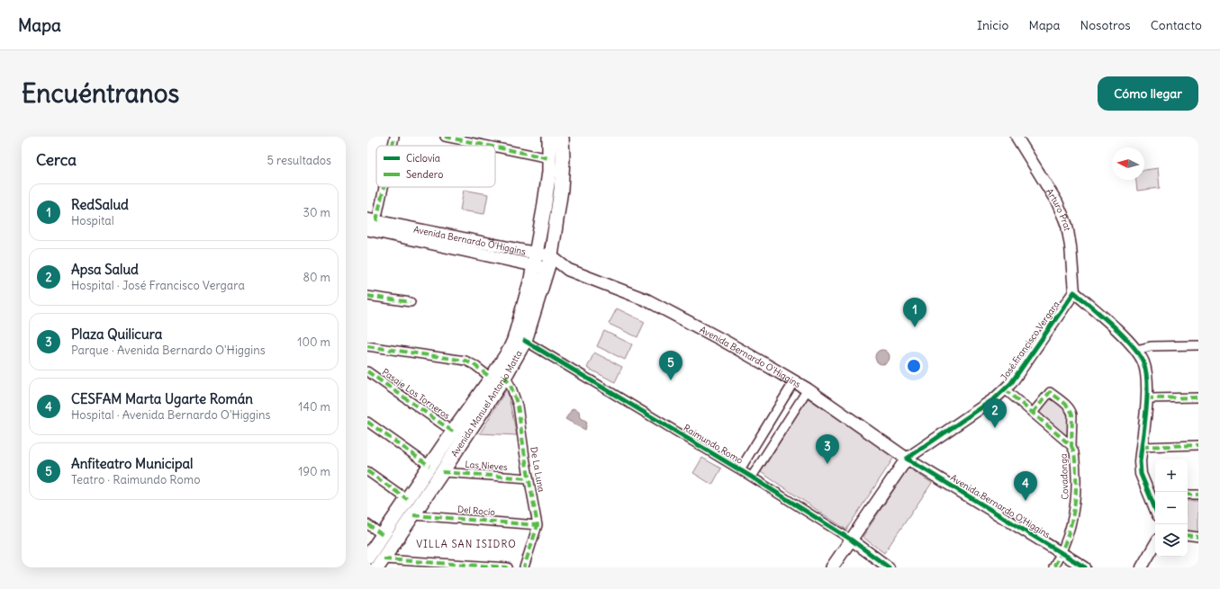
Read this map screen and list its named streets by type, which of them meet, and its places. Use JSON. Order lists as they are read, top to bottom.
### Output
{
  "streets": {
    "main road": ["Avenida Bernardo O'Higgins", "José Francisco Vergara", "Avenida Manuel Antonio Matta"],
    "street": [
      "Arturo Prat",
      "Pasaje Los Torneros",
      "Raimundo Romo",
      "Las Nieves",
      "De La Luna",
      "Covadonga",
      "Del Rocío"
    ]
  },
  "crossings": [
    ["Arturo Prat", "José Francisco Vergara"],
    ["Avenida Bernardo O'Higgins", "José Francisco Vergara"],
    ["Avenida Bernardo O'Higgins", "Avenida Manuel Antonio Matta"],
    ["Avenida Bernardo O'Higgins", "Covadonga"],
    ["José Francisco Vergara", "Raimundo Romo"],
    ["José Francisco Vergara", "Covadonga"],
    ["Pasaje Los Torneros", "Avenida Manuel Antonio Matta"],
    ["Avenida Manuel Antonio Matta", "Raimundo Romo"],
    ["Avenida Manuel Antonio Matta", "Las Nieves"],
    ["Avenida Manuel Antonio Matta", "De La Luna"],
    ["Avenida Manuel Antonio Matta", "Del Rocío"],
    ["Las Nieves", "De La Luna"],
    ["De La Luna", "Del Rocío"]
  ],
  "districts": ["VILLA SAN ISIDRO"],
  "legend": ["Ciclovía", "Sendero"],
  "north": "left",
  "page": {
    "header": "Mapa",
    "nav": [
      "Inicio",
      "Mapa",
      "Nosotros",
      "Contacto"
    ],
    "buttons": "Cómo llegar",
    "title": "Encuéntranos",
    "heading": ["Cerca", "5 resultados"],
    "list": [
      {
        "mark": "1",
        "name": "RedSalud",
        "note": "Hospital",
        "value": "30 m"
      },
      {
        "mark": "2",
        "name": "Apsa Salud",
        "note": "Hospital · José Francisco Vergara",
        "value": "80 m"
      },
      {
        "mark": "3",
        "name": "Plaza Quilicura",
        "note": "Parque · Avenida Bernardo O'Higgins",
        "value": "100 m"
      },
      {
        "mark": "4",
        "name": "CESFAM Marta Ugarte Román",
        "note": "Hospital · Avenida Bernardo O'Higgins",
        "value": "140 m"
      },
      {
        "mark": "5",
        "name": "Anfiteatro Municipal",
        "note": "Teatro · Raimundo Romo",
        "value": "190 m"
      }
    ],
    "pins": [
      "1",
      "5",
      "2",
      "3",
      "4"
    ],
    "map_buttons": ["+", "−"]
  }
}
